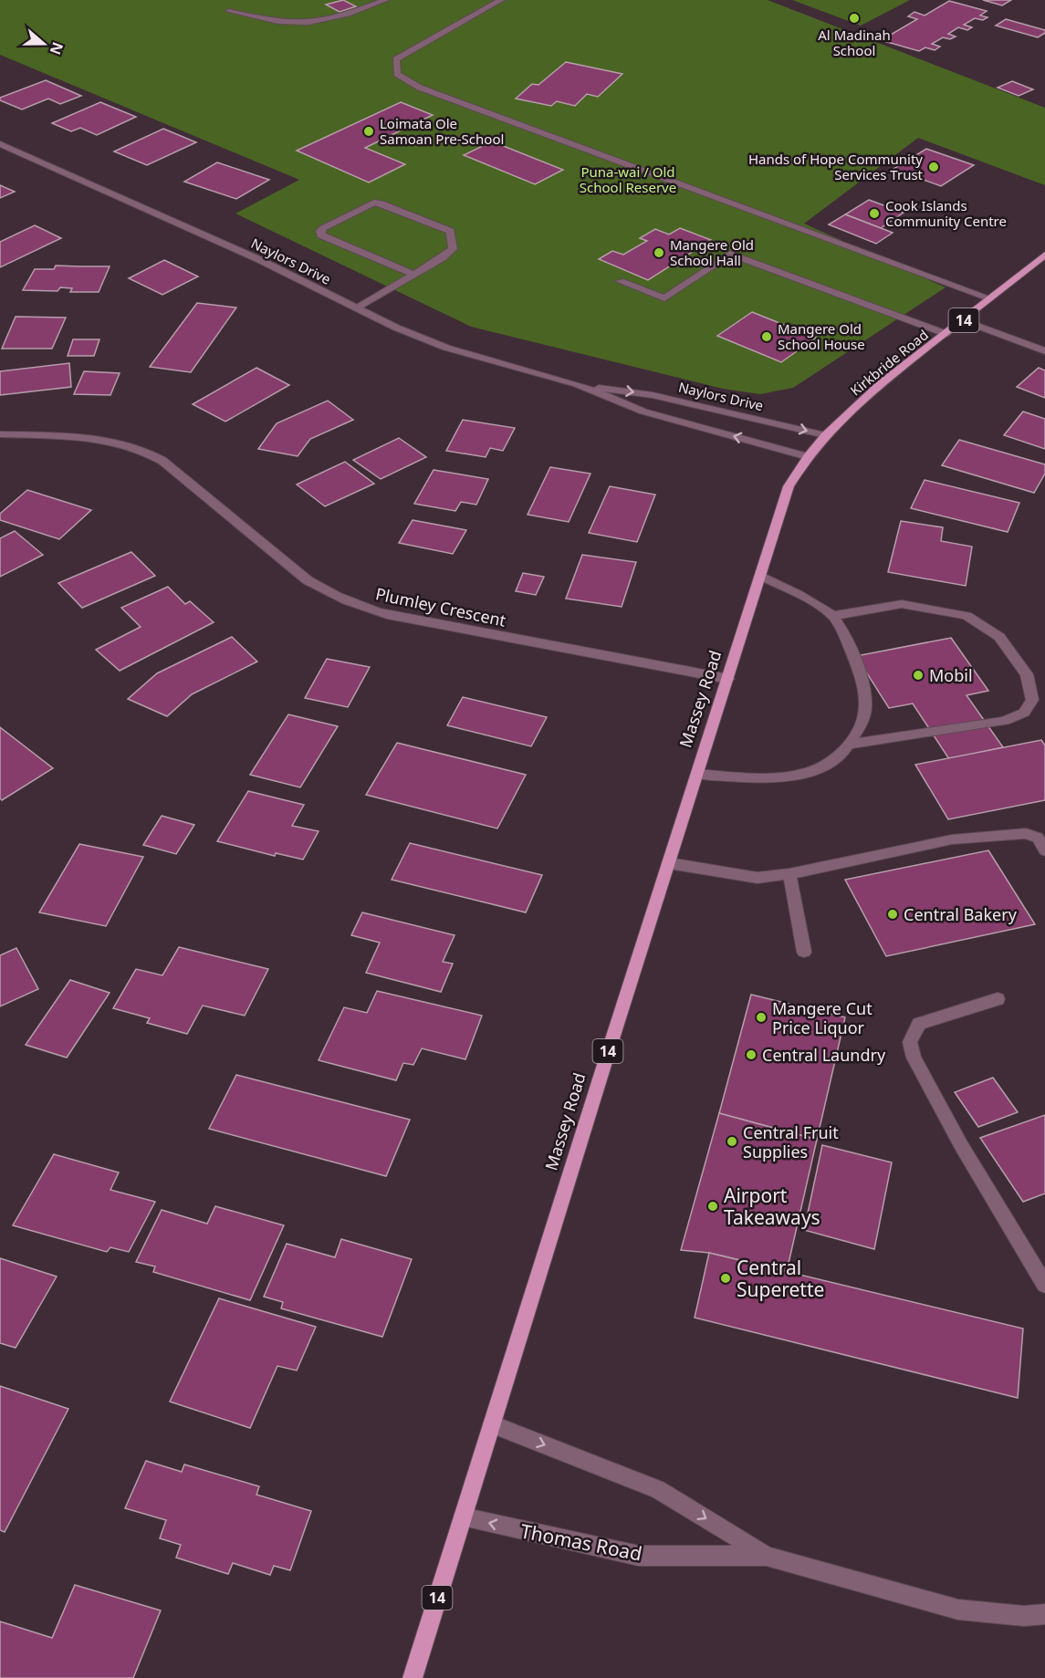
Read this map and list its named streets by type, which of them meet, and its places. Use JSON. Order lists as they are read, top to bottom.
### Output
{
  "streets": {
    "main road": ["14", "Kirkbride Road", "Massey Road"],
    "street": ["Naylors Drive", "Plumley Crescent", "Thomas Road"]
  },
  "crossings": [
    ["Naylors Drive", "Kirkbride Road"],
    ["Naylors Drive", "Massey Road"],
    ["Kirkbride Road", "Massey Road"],
    ["Plumley Crescent", "Massey Road"],
    ["Massey Road", "Thomas Road"]
  ],
  "parks": ["Puna-wai / Old School Reserve"],
  "places": [
    "Al Madinah School",
    "Loimata Ole Samoan Pre-School",
    "Hands of Hope Community Services Trust",
    "Cook Islands Community Centre",
    "Mangere Old School Hall",
    "Mangere Old School House",
    "Mobil",
    "Central Bakery",
    "Mangere Cut Price Liquor",
    "Central Laundry",
    "Central Fruit Supplies",
    "Airport Takeaways",
    "Central Superette"
  ],
  "north": "right"
}
